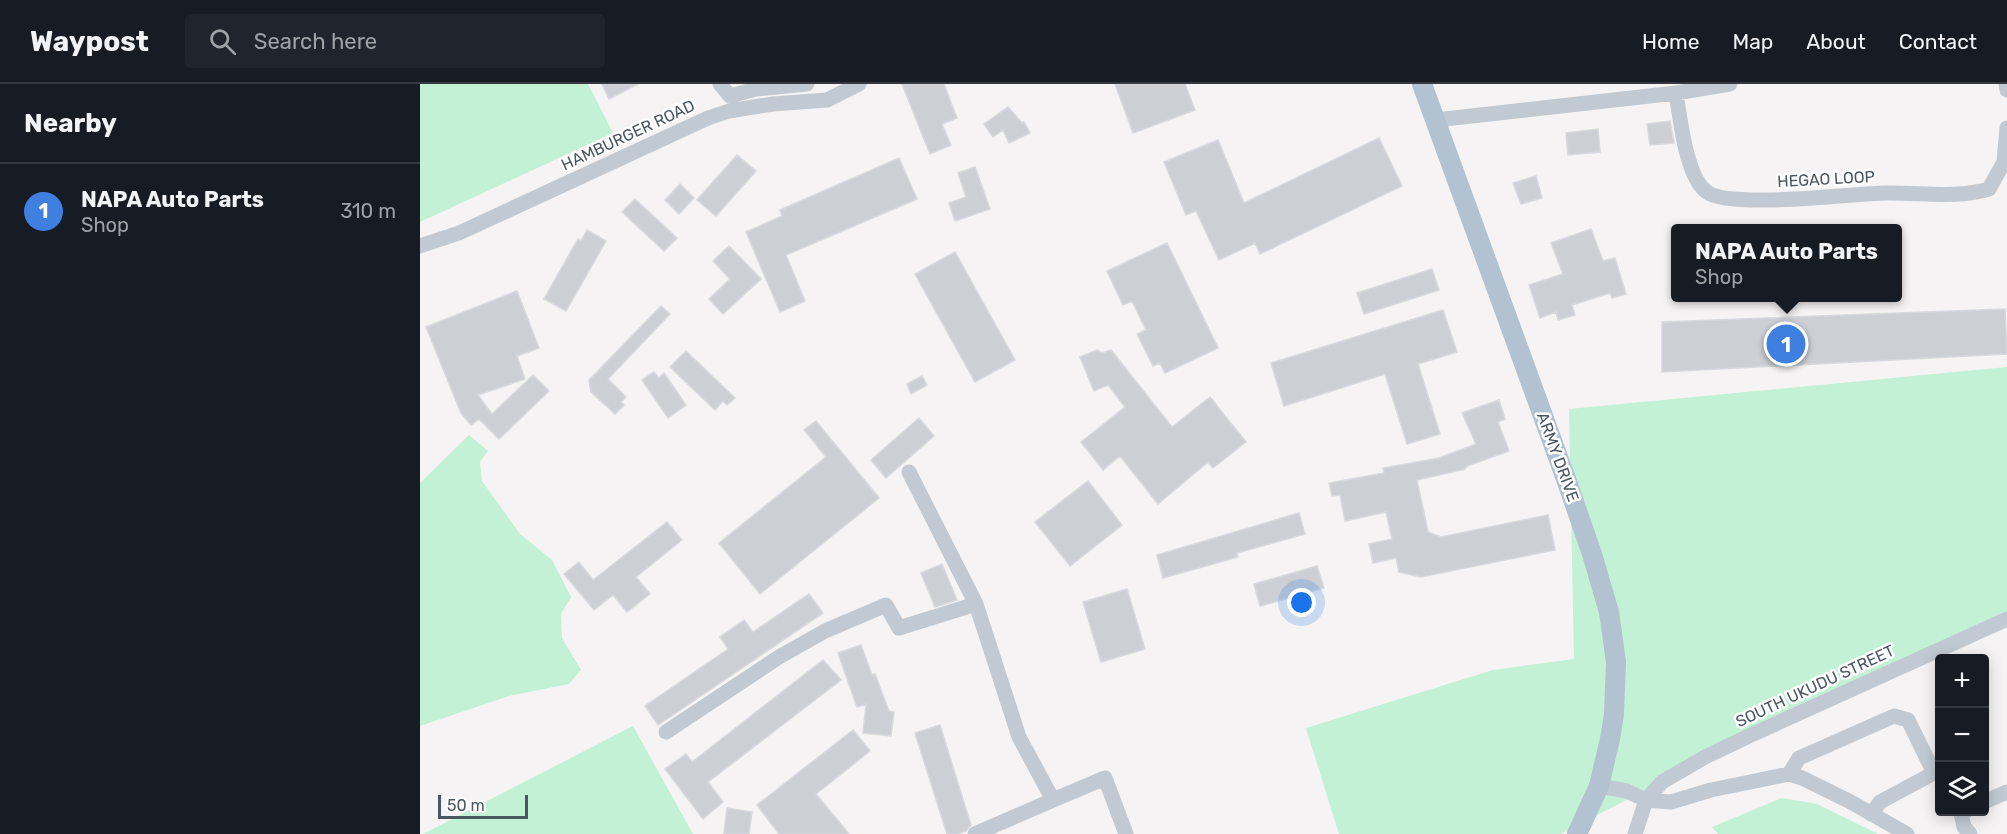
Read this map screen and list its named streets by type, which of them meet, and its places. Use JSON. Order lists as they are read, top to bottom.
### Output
{
  "streets": {
    "main road": ["ARMY DRIVE"],
    "street": ["HAMBURGER ROAD", "HEGAO LOOP", "SOUTH UKUDU STREET"]
  },
  "scale_bar": "50 m",
  "page": {
    "header": "Waypost",
    "search": "Search here",
    "nav": [
      "Home",
      "Map",
      "About",
      "Contact"
    ],
    "heading": "Nearby",
    "list": [
      {
        "mark": "1",
        "name": "NAPA Auto Parts",
        "note": "Shop",
        "value": "310 m"
      }
    ],
    "popup": ["NAPA Auto Parts", "Shop"],
    "pins": "1",
    "map_buttons": ["+", "−"],
    "scale": "50 m"
  }
}
